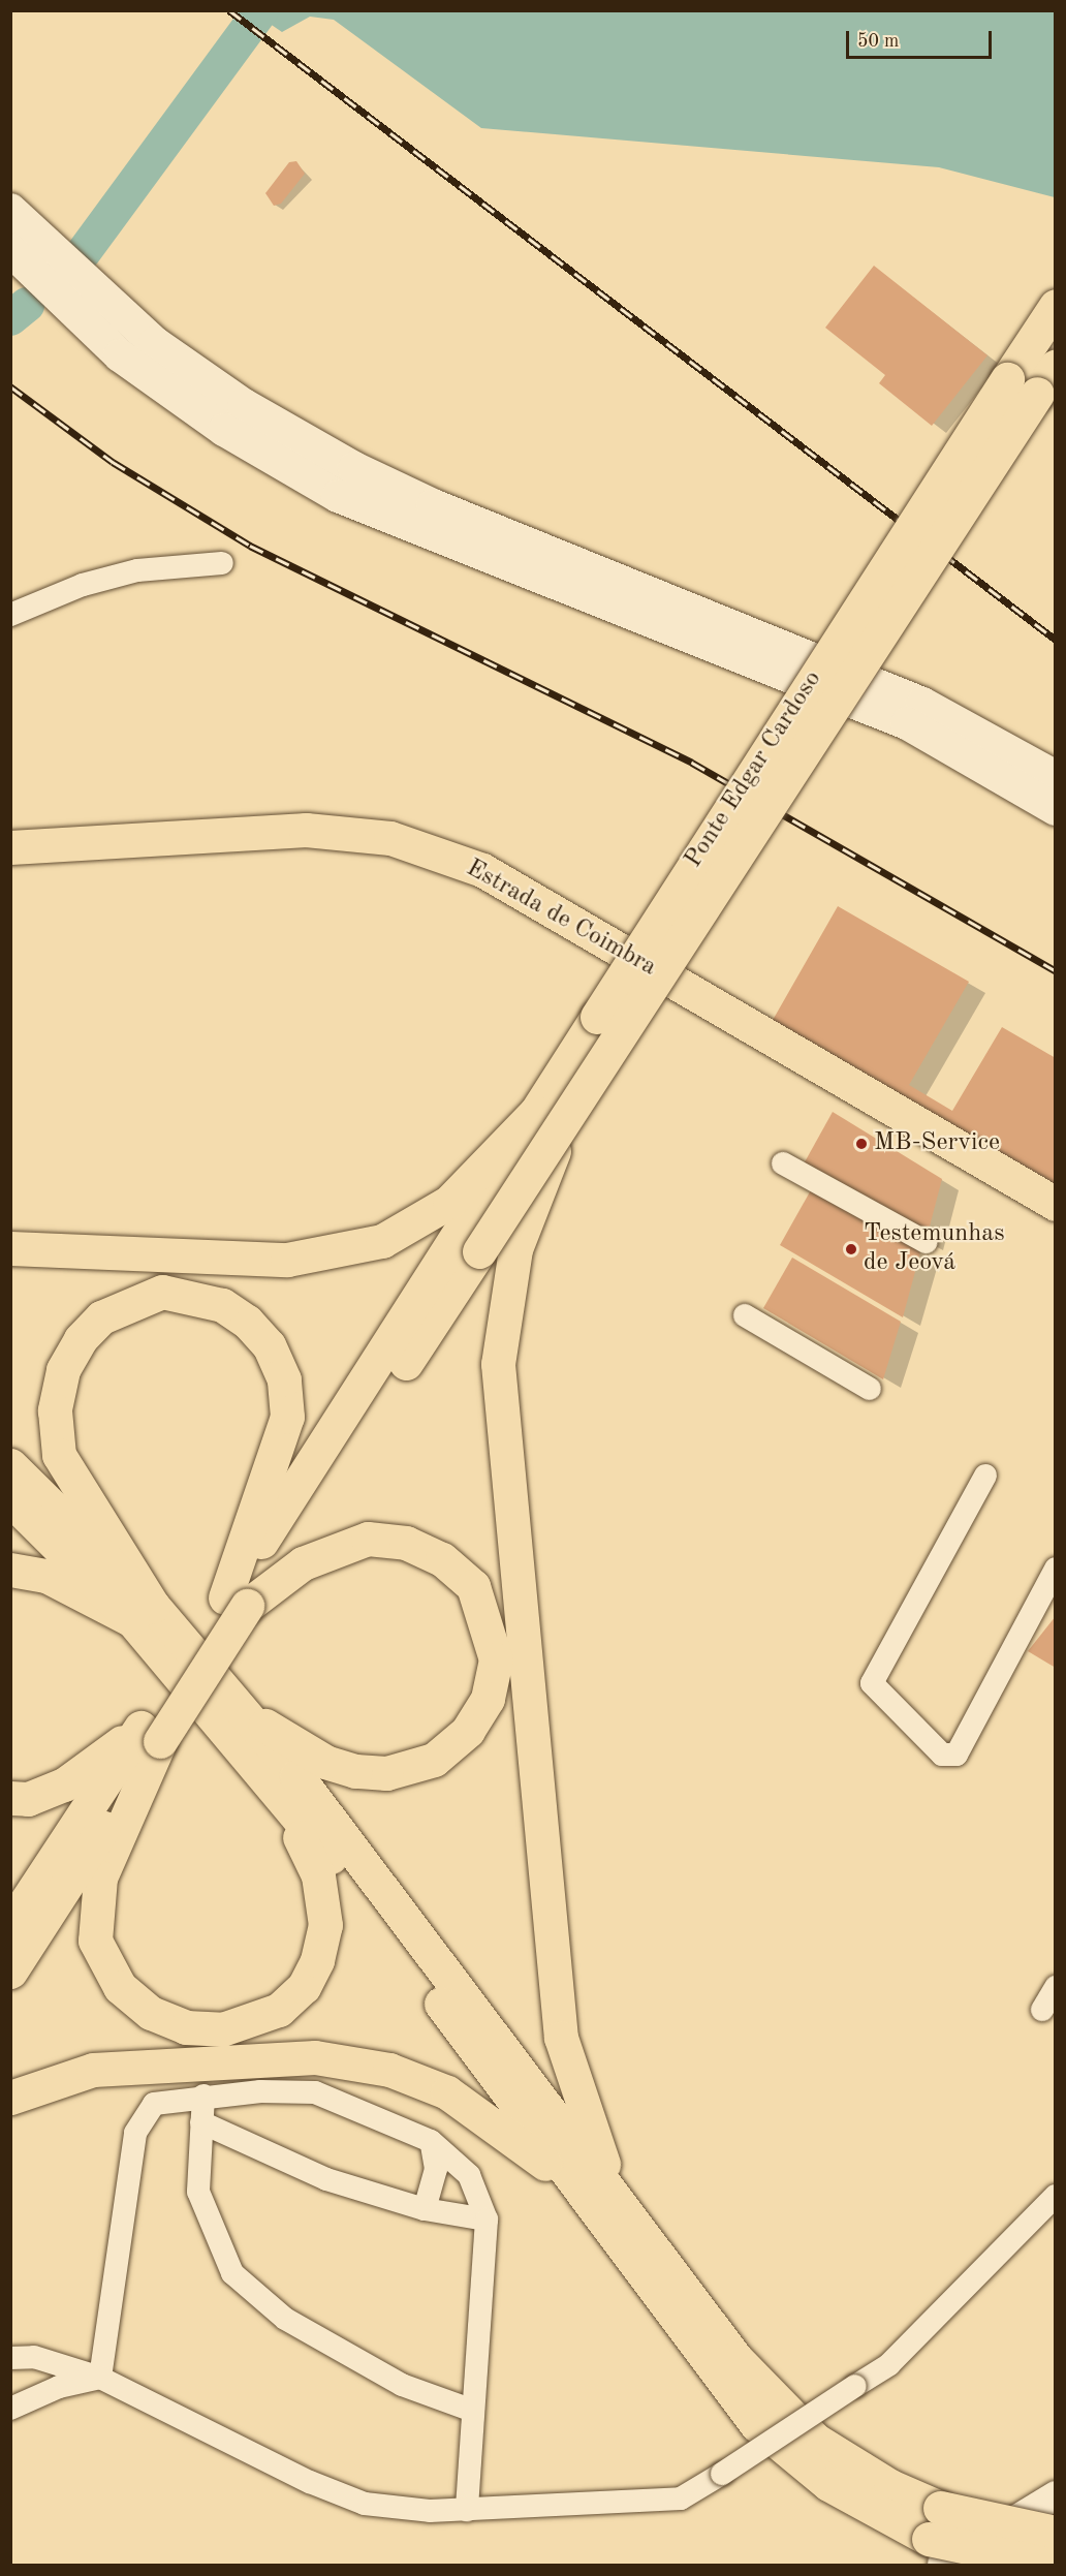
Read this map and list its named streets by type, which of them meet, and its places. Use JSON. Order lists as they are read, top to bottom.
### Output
{
  "streets": {
    "main road": ["Ponte Edgar Cardoso", "Estrada de Coimbra"]
  },
  "places": ["MB-Service", "Testemunhas de Jeová"],
  "scale_bar": "50 m"
}
